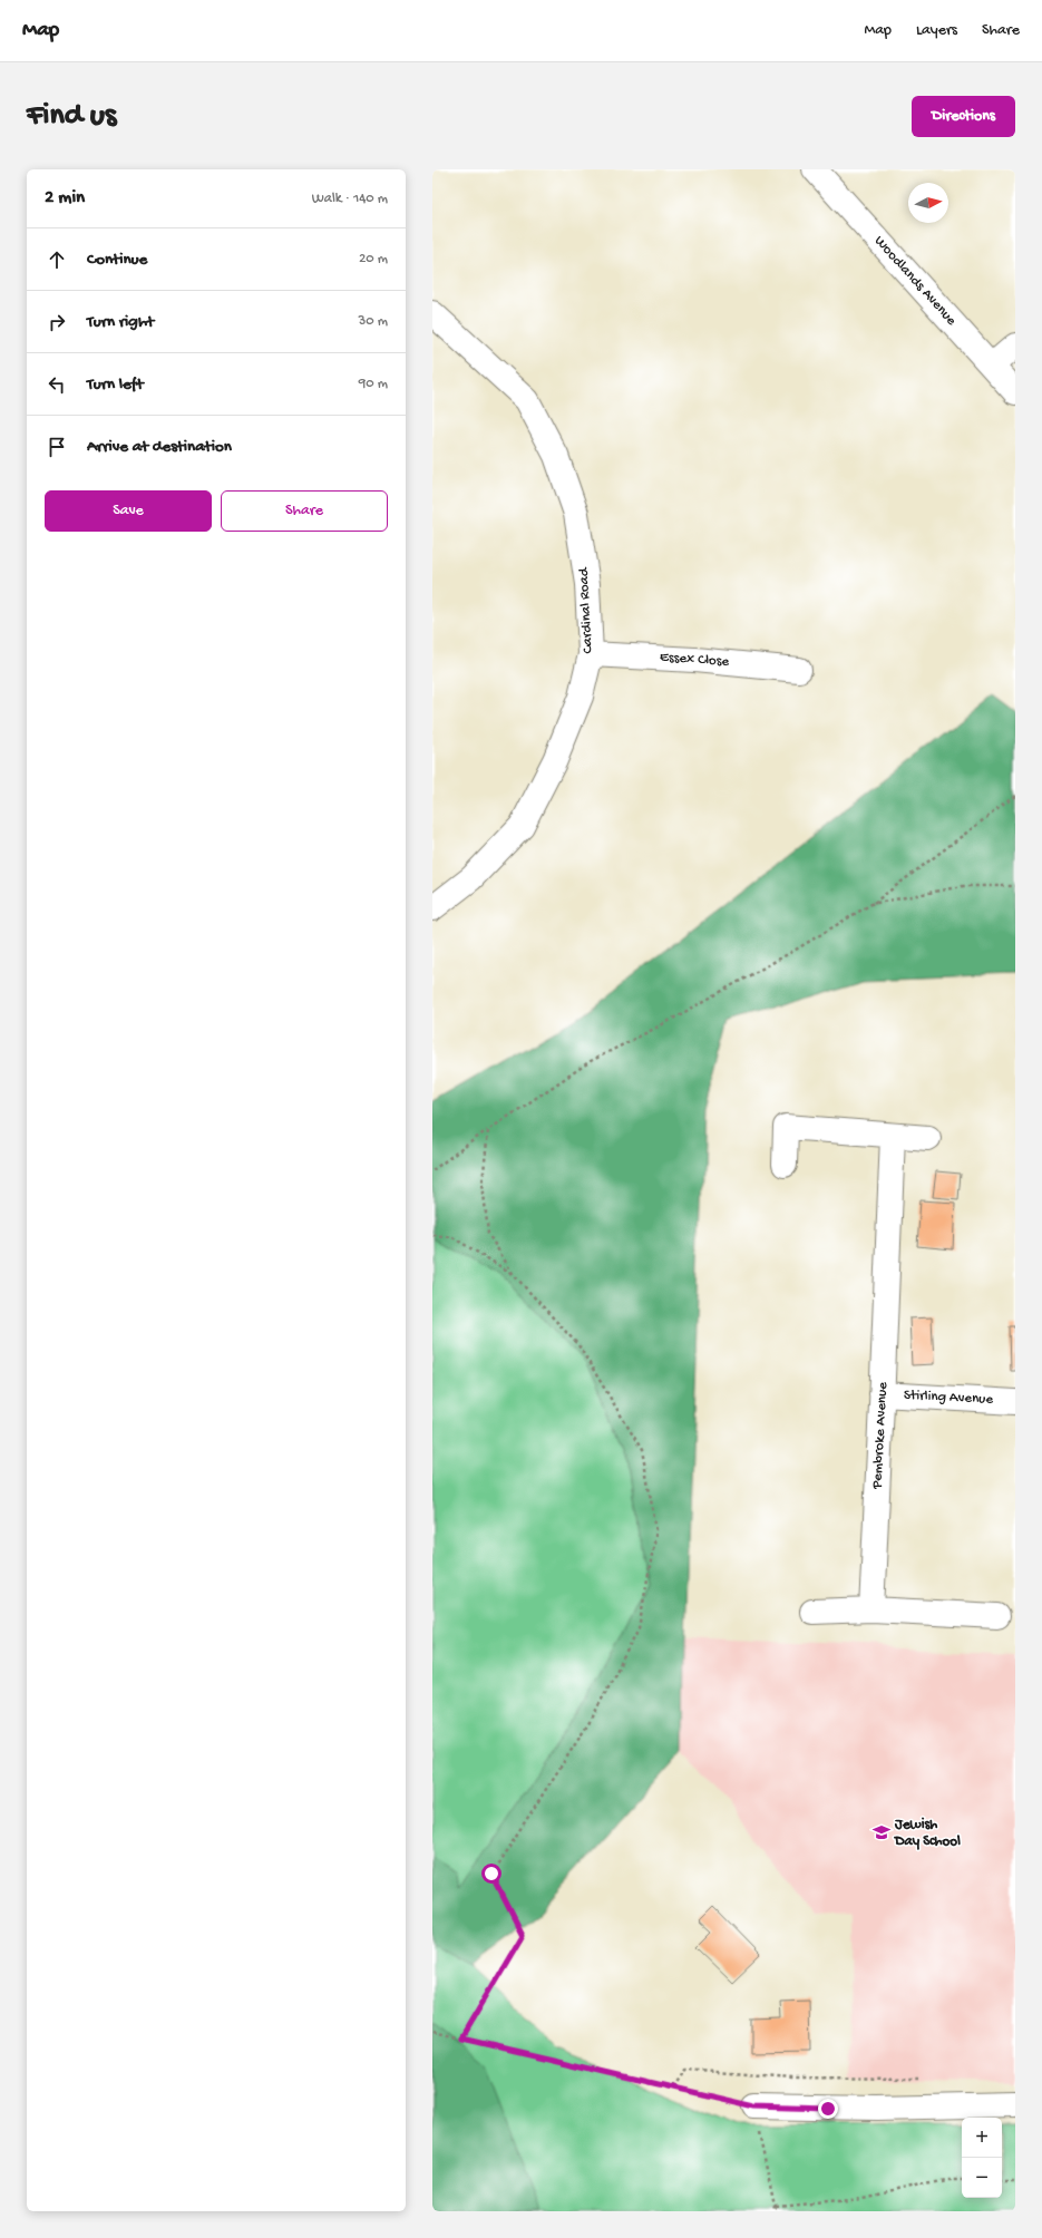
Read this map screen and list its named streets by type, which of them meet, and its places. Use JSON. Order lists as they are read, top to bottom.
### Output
{
  "streets": {
    "street": [
      "Woodlands Avenue",
      "Cardinal Road",
      "Essex Close",
      "Stirling Avenue",
      "Pembroke Avenue"
    ]
  },
  "crossings": [
    ["Cardinal Road", "Essex Close"],
    ["Stirling Avenue", "Pembroke Avenue"]
  ],
  "places": {
    "school or university": ["Jewish Day School"]
  },
  "north": "right",
  "page": {
    "header": "Map",
    "nav": ["Map", "Layers", "Share"],
    "buttons": [
      "Directions",
      ["Save", "Share"]
    ],
    "title": "Find us",
    "heading": ["2 min", "Walk · 140 m"],
    "list": [
      ["Continue", "20 m"],
      ["Turn right", "30 m"],
      ["Turn left", "90 m"],
      "Arrive at destination"
    ],
    "map_buttons": ["+", "−"]
  }
}
